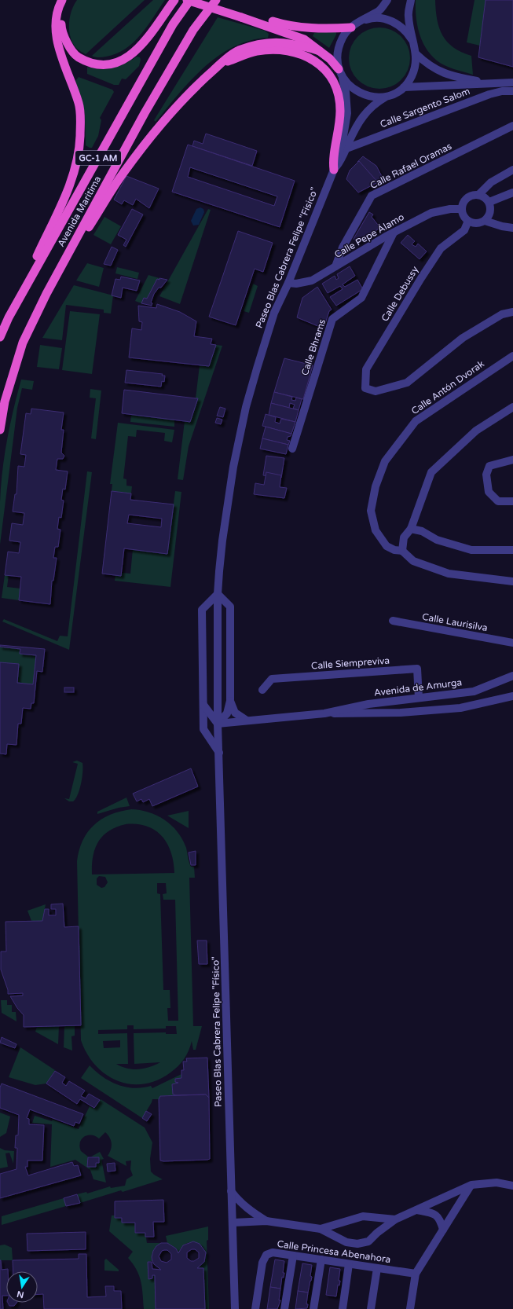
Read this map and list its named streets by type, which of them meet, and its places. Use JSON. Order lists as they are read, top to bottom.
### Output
{
  "streets": {
    "highway": ["GC-1 AM", "Avenida Maritima"],
    "street": [
      "Calle Sargento Salom",
      "Calle Rafael Oramas",
      "Calle Pepe Álamo",
      "Paseo Blas Cabrera Felipe \"Físico\"",
      "Calle Debussy",
      "Calle Bhrams",
      "Calle Antón Dvorak",
      "Calle Laurisilva",
      "Calle Siempreviva",
      "Avenida de Amurga",
      "Calle Princesa Abenahora"
    ]
  },
  "crossings": [
    ["Calle Rafael Oramas", "Calle Pepe Álamo"],
    ["Calle Pepe Álamo", "Paseo Blas Cabrera Felipe \"Físico\""],
    ["Calle Pepe Álamo", "Calle Debussy"],
    ["Calle Pepe Álamo", "Calle Bhrams"],
    ["Paseo Blas Cabrera Felipe \"Físico\"", "Avenida de Amurga"],
    ["Calle Siempreviva", "Avenida de Amurga"]
  ],
  "north": "bottom"
}
